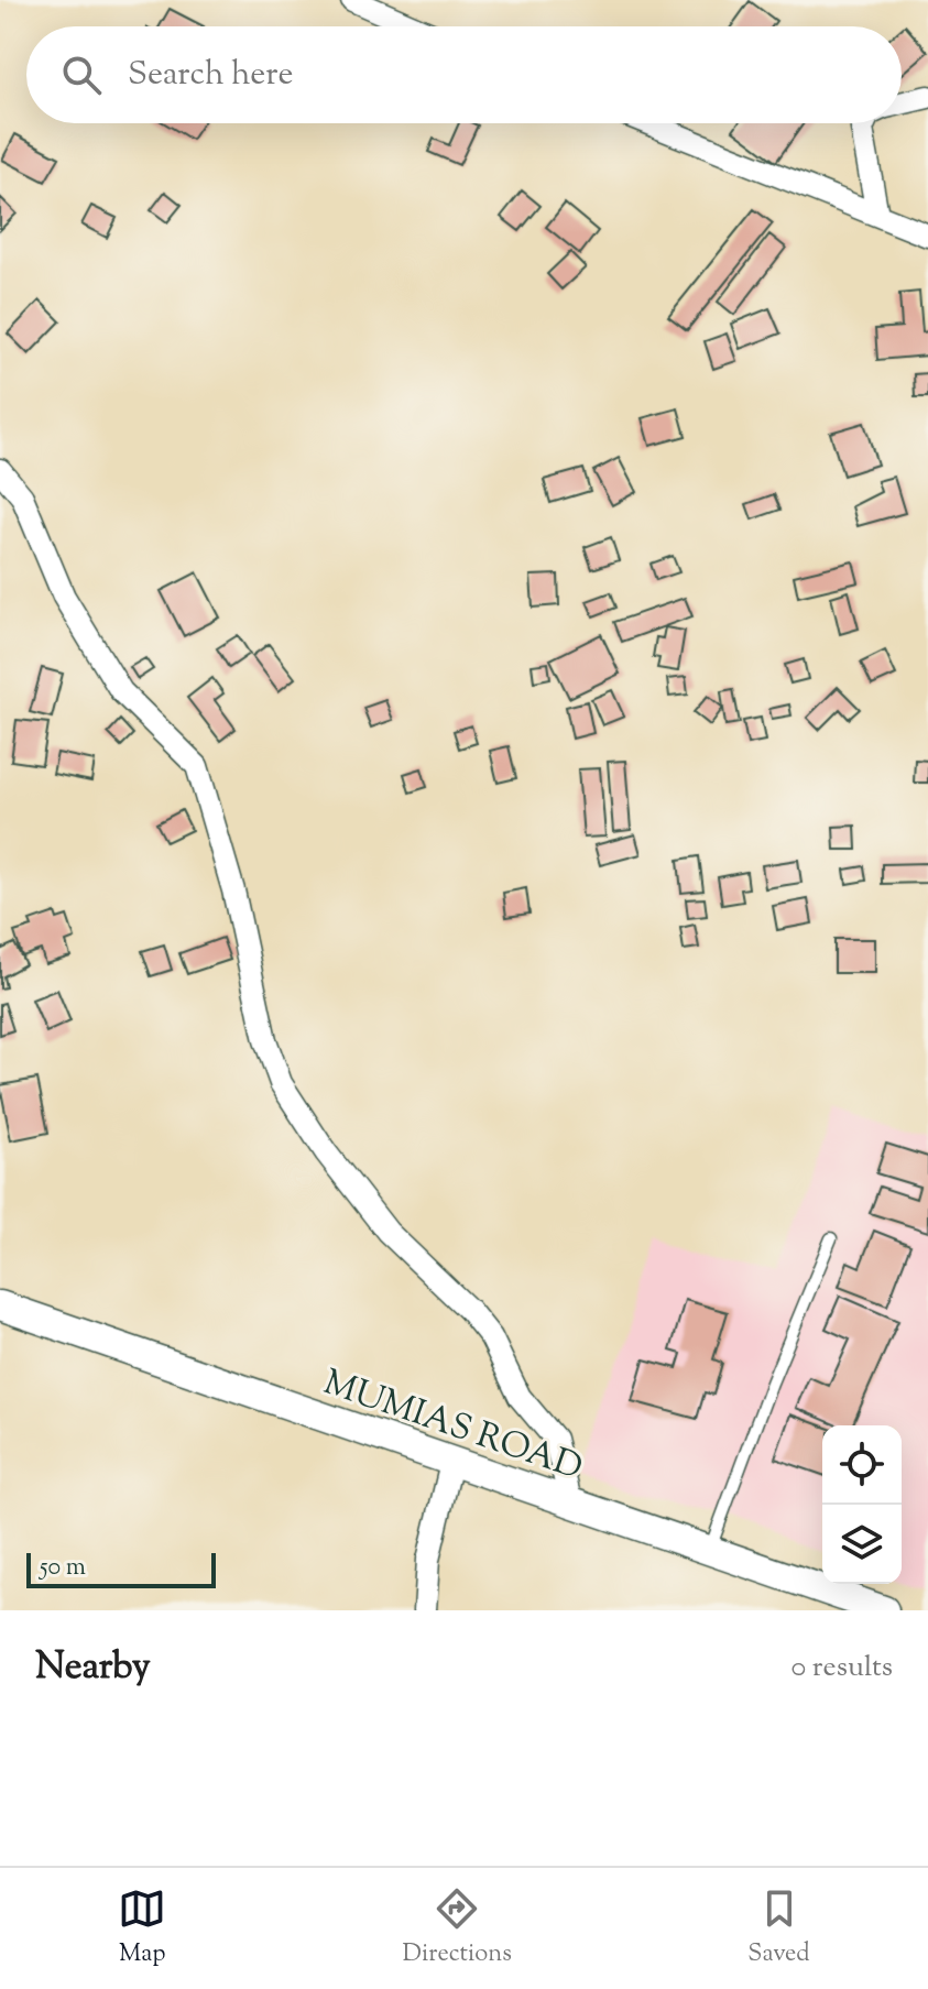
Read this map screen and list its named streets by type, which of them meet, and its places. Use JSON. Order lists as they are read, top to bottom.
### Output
{
  "streets": {
    "street": ["MUMIAS ROAD"]
  },
  "scale_bar": "50 m",
  "page": {
    "search": "Search here",
    "scale": "50 m",
    "heading": ["Nearby", "0 results"],
    "nav": ["Map", "Directions", "Saved"]
  }
}
